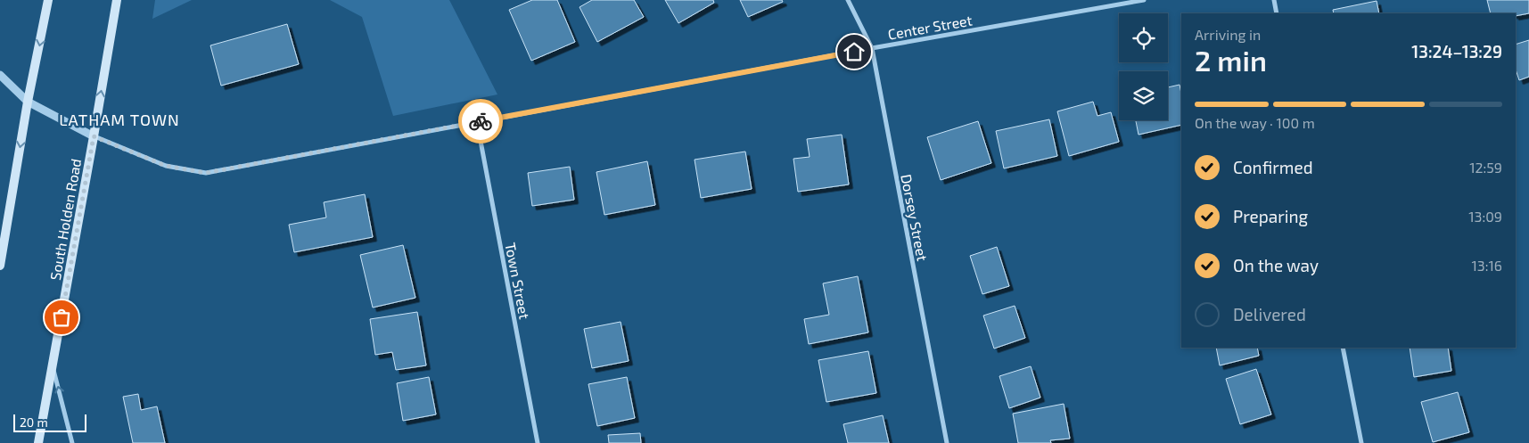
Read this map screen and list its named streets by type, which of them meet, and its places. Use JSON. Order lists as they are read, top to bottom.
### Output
{
  "streets": {
    "main road": ["South Holden Road"],
    "street": ["Center Street", "Dorsey Street", "Town Street"]
  },
  "crossings": [
    ["Center Street", "Dorsey Street"],
    ["Center Street", "South Holden Road"],
    ["Center Street", "Town Street"]
  ],
  "districts": ["LATHAM TOWN"],
  "scale_bar": "20 m",
  "page": {
    "heading": ["2 min", "Arriving in", "13:24–13:29"],
    "bar": "On the way · 100 m",
    "list": [
      ["Confirmed", "12:59"],
      ["Preparing", "13:09"],
      ["On the way", "13:16"],
      "Delivered"
    ],
    "scale": "20 m"
  }
}
